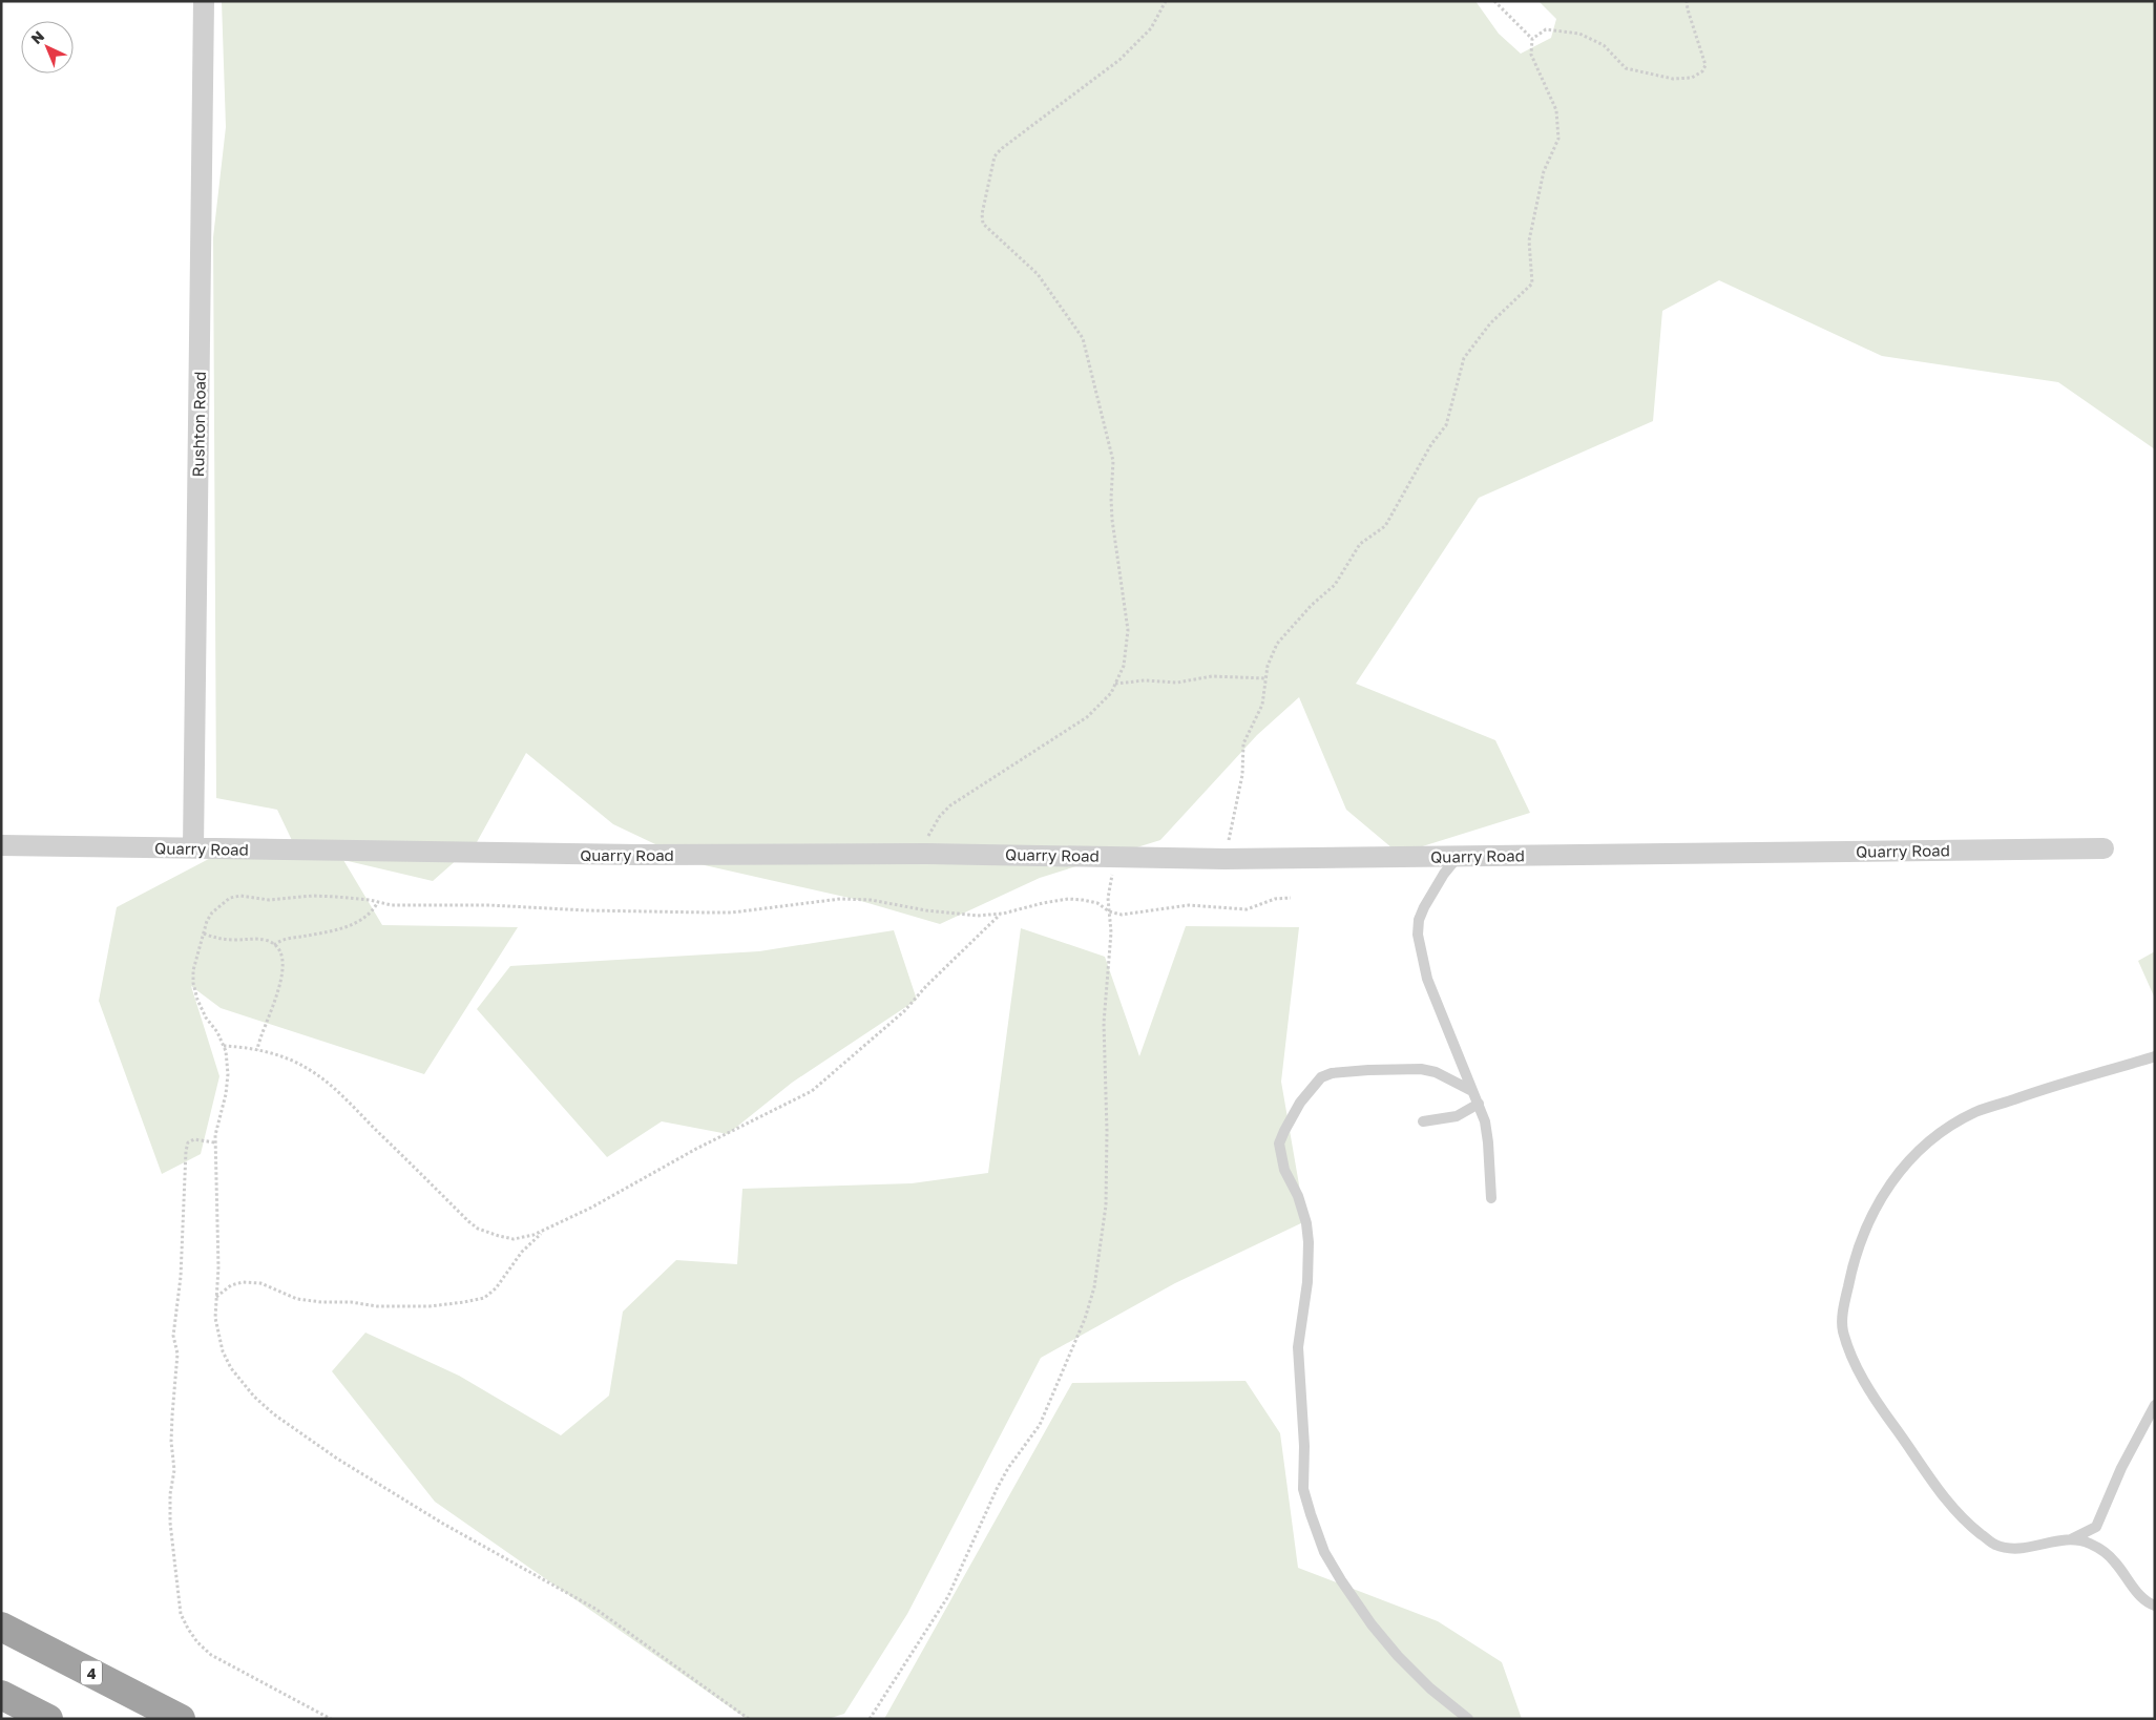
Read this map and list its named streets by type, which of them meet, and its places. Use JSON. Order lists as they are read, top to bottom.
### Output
{
  "streets": {
    "highway": ["4"],
    "street": ["Rushton Road", "Quarry Road"]
  },
  "crossings": [
    ["Rushton Road", "Quarry Road"]
  ],
  "north": "top left"
}
